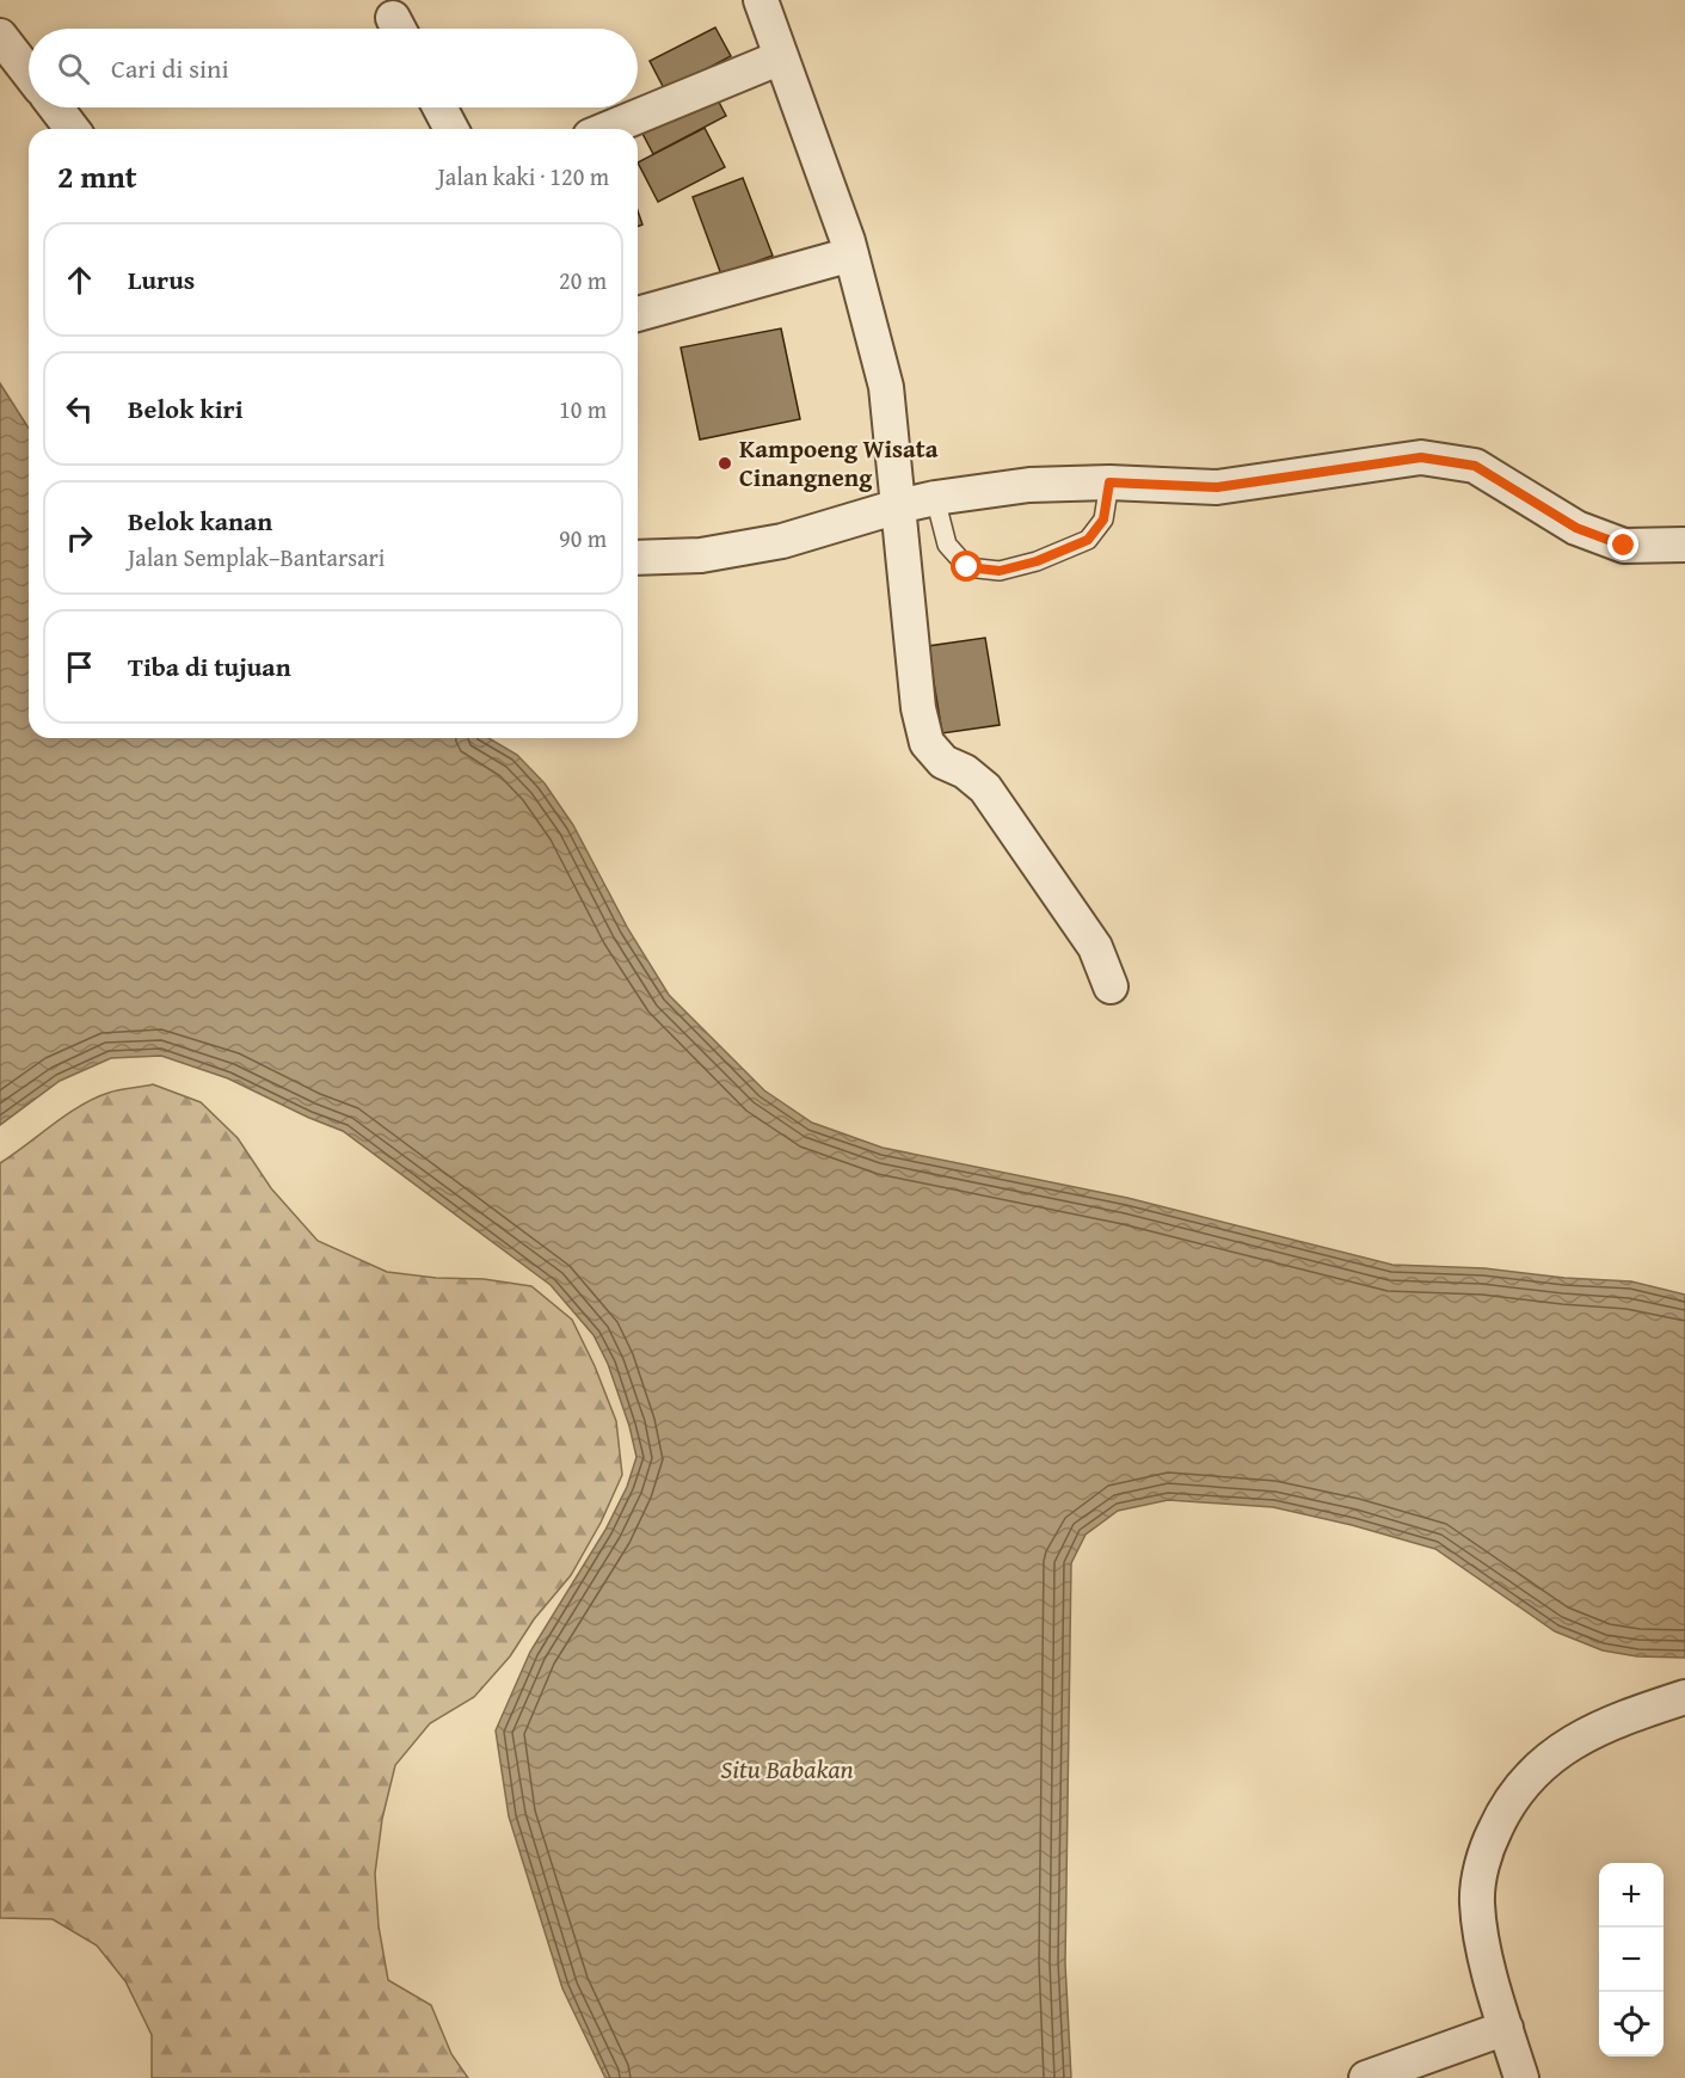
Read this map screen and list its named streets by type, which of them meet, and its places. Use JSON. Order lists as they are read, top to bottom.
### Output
{
  "water": ["Situ Babakan"],
  "places": ["Kampoeng Wisata Cinangneng"],
  "page": {
    "search": "Cari di sini",
    "heading": ["2 mnt", "Jalan kaki · 120 m"],
    "list": [
      ["Lurus", "20 m"],
      ["Belok kiri", "10 m"],
      ["Belok kanan", "Jalan Semplak–Bantarsari", "90 m"],
      "Tiba di tujuan"
    ],
    "map_buttons": ["+", "−"]
  }
}
